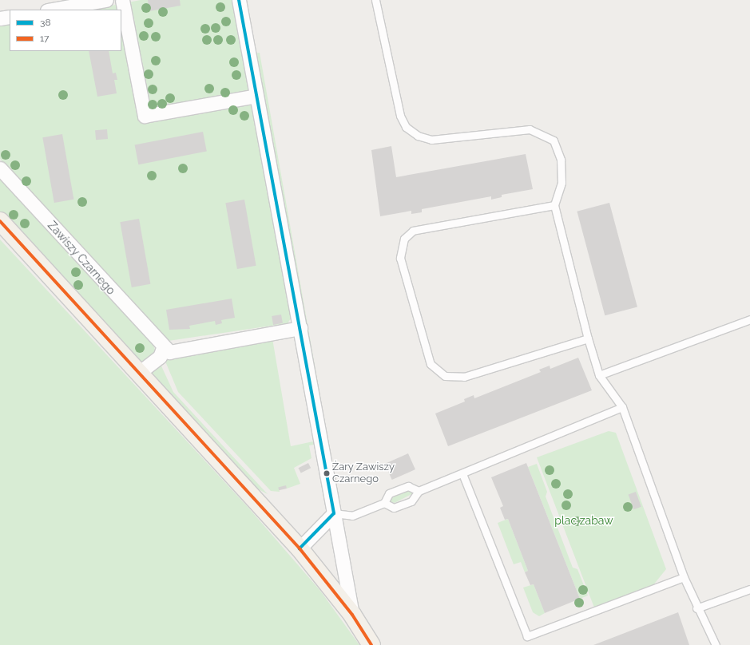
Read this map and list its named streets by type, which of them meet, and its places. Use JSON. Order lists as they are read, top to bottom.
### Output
{
  "streets": {
    "street": ["Zawiszy Czarnego"]
  },
  "parks": ["plac zabaw"],
  "places": ["Żary Zawiszy Czarnego"],
  "lines": ["transit line 38", "transit line 17"],
  "legend": ["38", "17"]
}
